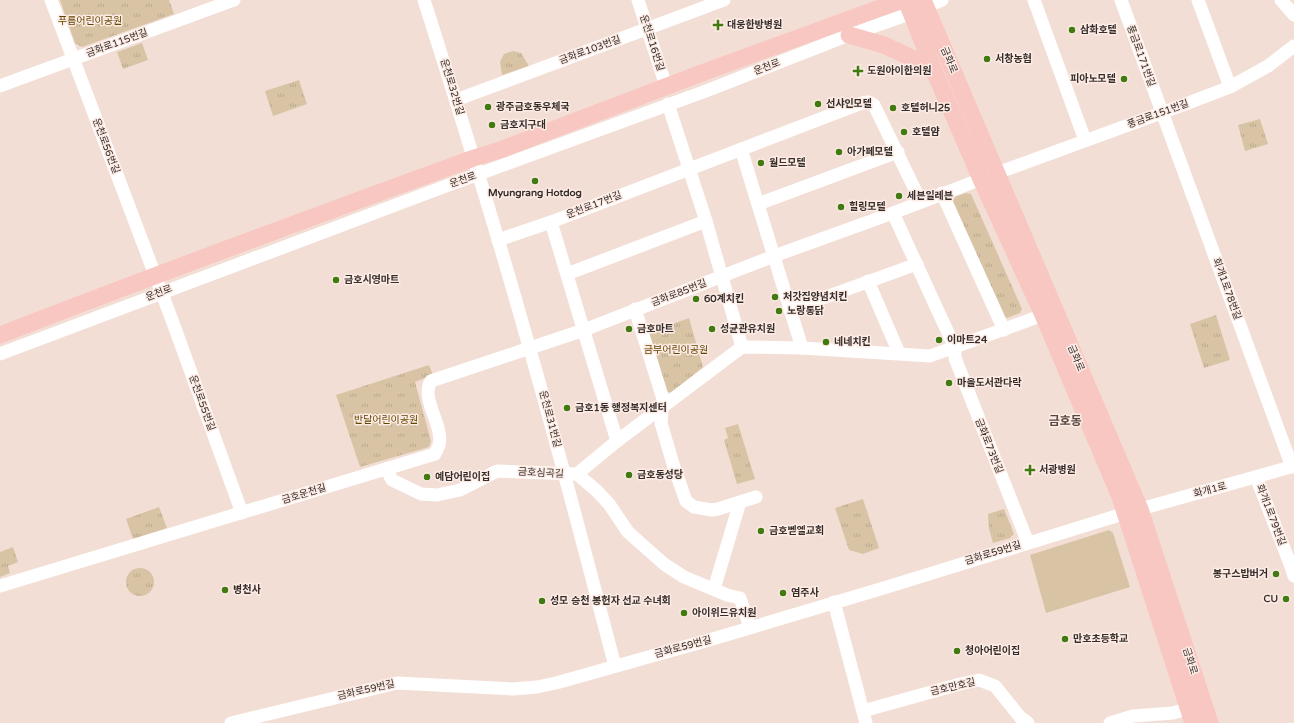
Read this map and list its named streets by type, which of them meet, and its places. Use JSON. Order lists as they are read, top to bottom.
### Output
{
  "streets": {
    "main road": ["금화로", "운천로"],
    "street": [
      "금화로115번길",
      "운천로16번길",
      "금화로103번길",
      "풍금로171번길",
      "운천로32번길",
      "풍금로151번길",
      "운천로56번길",
      "운천로17번길",
      "화개1로78번길",
      "금화로85번길",
      "운천로55번길",
      "운천로31번길",
      "금화로73번길",
      "금호심곡길",
      "화개1로",
      "금호운천길",
      "화개1로79번길",
      "금화로59번길",
      "금호만호길"
    ]
  },
  "crossings": [
    ["금화로115번길", "운천로56번길"],
    ["운천로16번길", "금화로103번길"],
    ["운천로16번길", "운천로"],
    ["금화로103번길", "운천로32번길"],
    ["풍금로171번길", "풍금로151번길"],
    ["풍금로171번길", "화개1로78번길"],
    ["금화로", "운천로"],
    ["금화로", "풍금로151번길"],
    ["금화로", "금화로85번길"],
    ["금화로", "화개1로"],
    ["금화로", "금화로59번길"],
    ["운천로", "운천로32번길"],
    ["운천로", "운천로56번길"],
    ["운천로", "운천로55번길"],
    ["운천로", "운천로31번길"],
    ["운천로32번길", "운천로31번길"],
    ["풍금로151번길", "화개1로78번길"],
    ["풍금로151번길", "금화로85번길"],
    ["운천로56번길", "운천로55번길"],
    ["운천로17번길", "운천로31번길"],
    ["화개1로78번길", "화개1로"],
    ["금화로85번길", "운천로31번길"],
    ["금화로85번길", "금화로73번길"],
    ["금화로85번길", "금호운천길"],
    ["운천로55번길", "금호운천길"],
    ["운천로31번길", "금호심곡길"],
    ["운천로31번길", "금호운천길"],
    ["운천로31번길", "금화로59번길"],
    ["금화로73번길", "금화로59번길"],
    ["금호심곡길", "금호운천길"],
    ["금호심곡길", "금화로59번길"],
    ["화개1로", "화개1로79번길"],
    ["화개1로", "금화로59번길"],
    ["금화로59번길", "금호만호길"]
  ],
  "districts": ["금호동"],
  "parks": ["푸름어린이공원", "금부어린이공원", "반달어린이공원"],
  "places": {
    "health": ["대웅한방병원", "도원아이한의원", "서광병원"],
    "other": [
      "삼화호텔",
      "서창농협",
      "피아노모텔",
      "선샤인모텔",
      "광주금호동우체국",
      "호텔허니25",
      "금호지구대",
      "호텔얌",
      "아가페모텔",
      "월드모텔",
      "Myungrang Hotdog",
      "세븐일레븐",
      "힐링모텔",
      "금호시영마트",
      "처갓집양념치킨",
      "60계치킨",
      "노랑통닭",
      "금호마트",
      "성균관유치원",
      "이마트24",
      "네네치킨",
      "마을도서관다락",
      "금호1동 행정복지센터",
      "금호동성당",
      "예담어린이집",
      "금호벧엘교회",
      "봉구스밥버거",
      "병천사",
      "염주사",
      "CU",
      "성모 승천 봉헌자 선교 수녀회",
      "아이위드유치원",
      "만호초등학교",
      "청아어린이집"
    ]
  }
}
